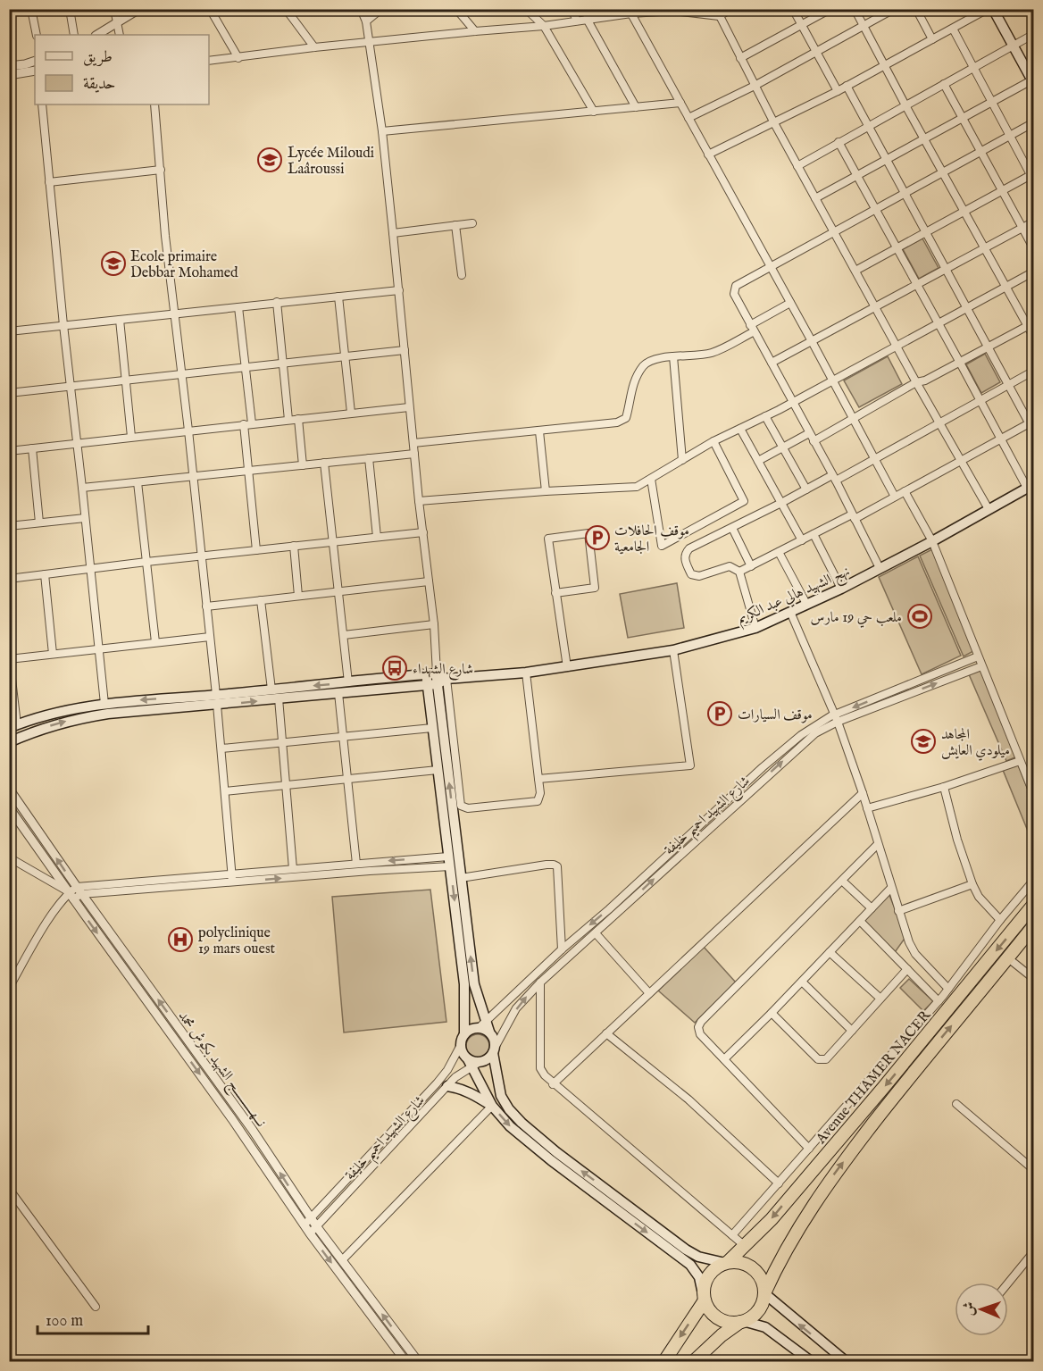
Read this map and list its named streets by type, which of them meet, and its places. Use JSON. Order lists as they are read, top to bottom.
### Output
{
  "streets": {
    "highway": ["Avenue THAMER NACER"],
    "main road": ["نهج الشهيد هالي عبد الكريم"],
    "street": ["شارع الشهيد احميم خليفة", "نـــهـــــــــــج الشهيد بكوش محمد"]
  },
  "crossings": [
    ["شارع الشهيد احميم خليفة", "نـــهـــــــــــج الشهيد بكوش محمد"]
  ],
  "places": {
    "school or university": ["Lycée Miloudi Laâroussi", "Ecole primaire Debbar Mohamed", "المجاهد ميلودي العايش"],
    "parking": ["موقف الحافلات الجامعية", "موقف السيارات"],
    "sports": ["ملعب حي 19 مارس"],
    "bus stop": ["شارع الشهداء"],
    "hospital": ["polyclinique 19 mars ouest"]
  },
  "legend": ["طريق", "حديقة"],
  "scale_bar": "100 m",
  "north": "left"
}
